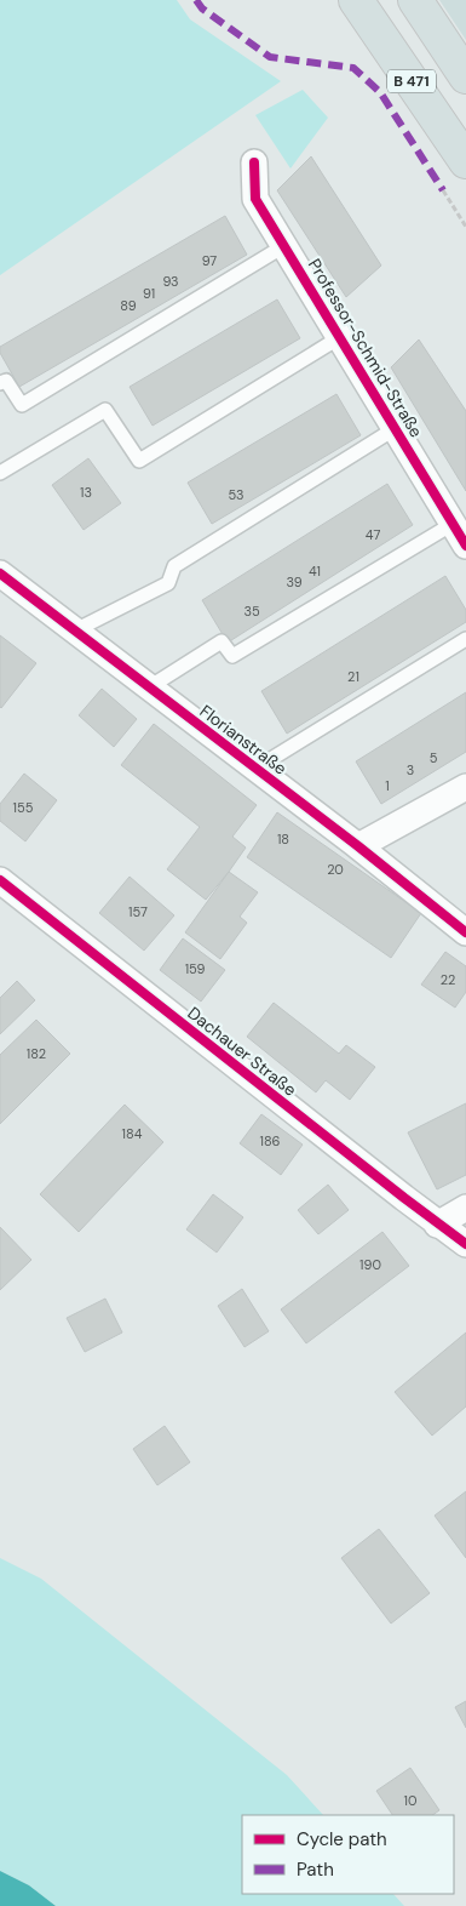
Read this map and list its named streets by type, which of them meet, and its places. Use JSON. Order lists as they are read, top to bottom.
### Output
{
  "streets": {
    "highway": ["B 471"],
    "street": ["Professor-Schmid-Straße", "Florianstraße", "Dachauer Straße"]
  },
  "house_numbers": [
    "97",
    "93",
    "91",
    "89",
    "13",
    "53",
    "47",
    "41",
    "39",
    "35",
    "21",
    "5",
    "3",
    "1",
    "155",
    "18",
    "20",
    "157",
    "159",
    "22",
    "182",
    "184",
    "186",
    "190",
    "10"
  ],
  "legend": ["Cycle path", "Path"]
}
